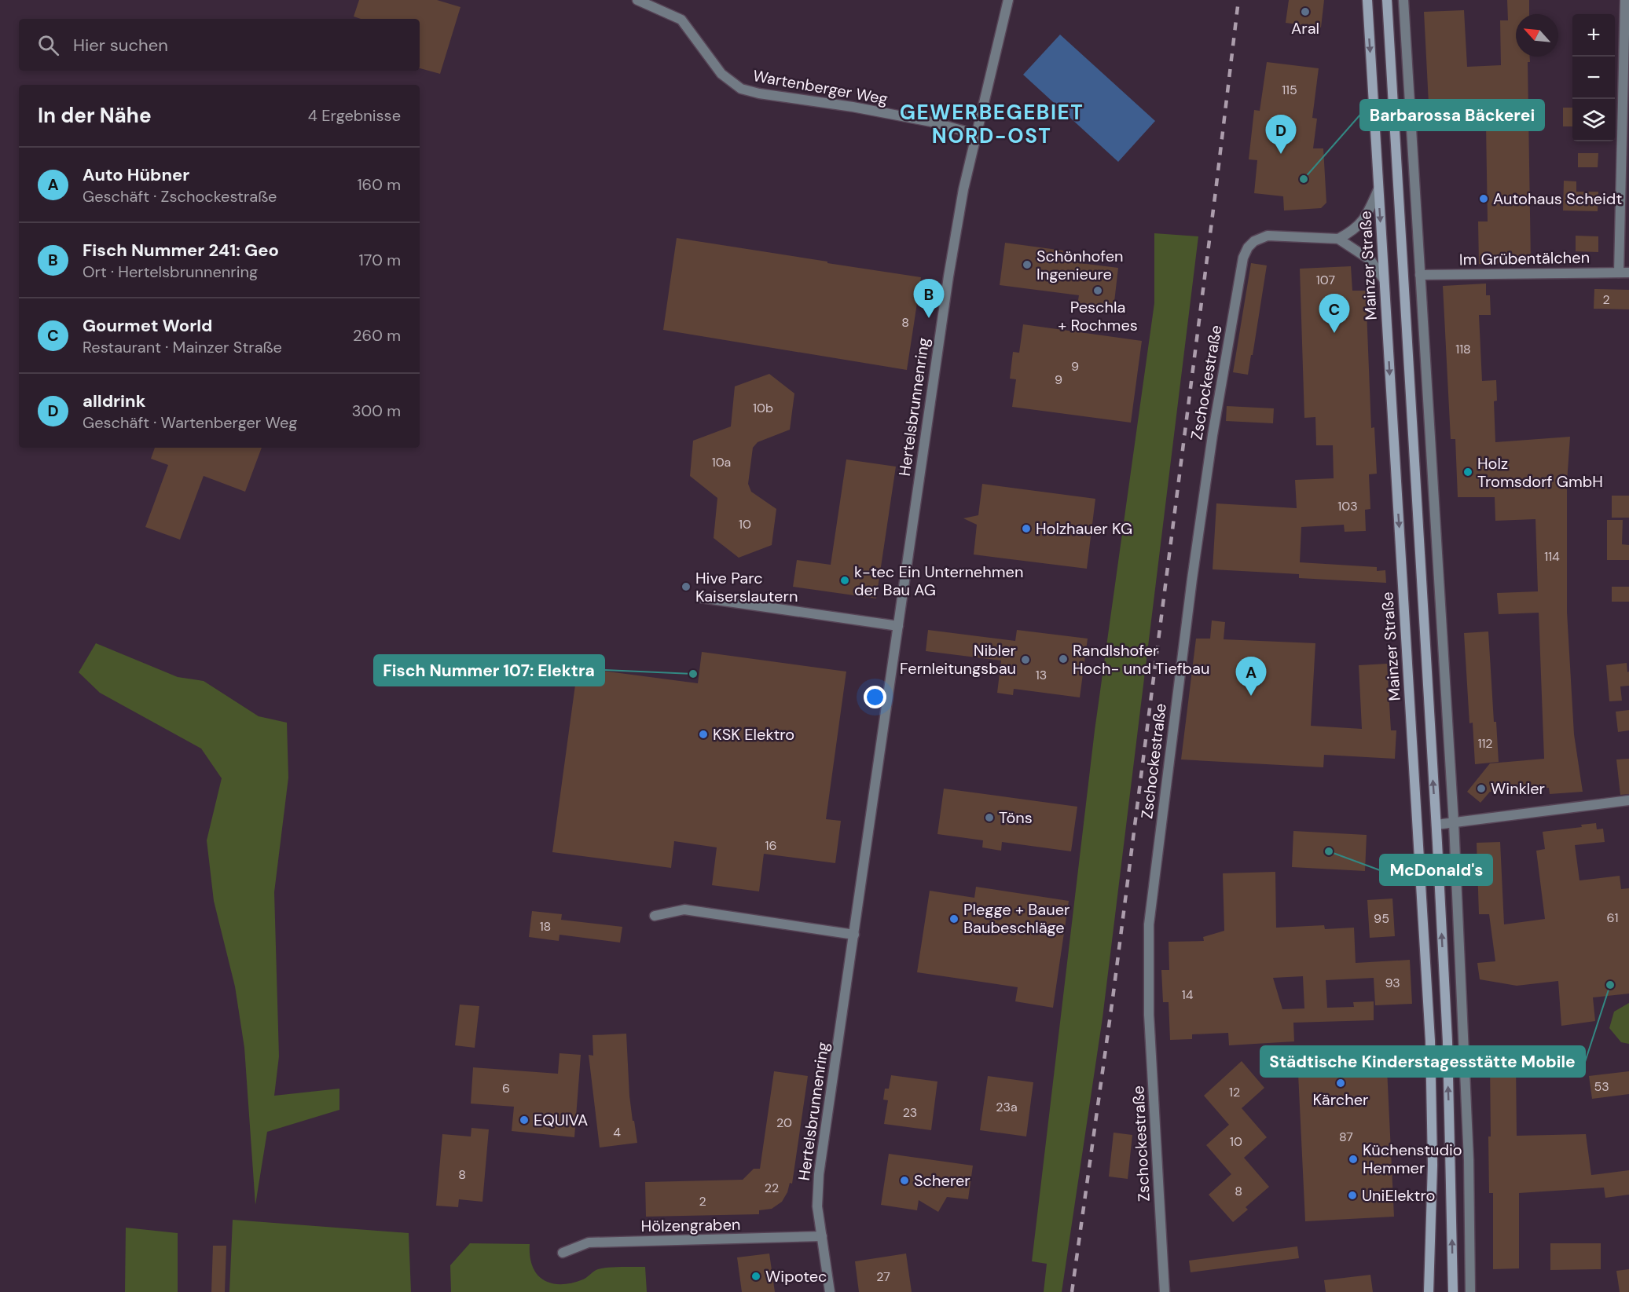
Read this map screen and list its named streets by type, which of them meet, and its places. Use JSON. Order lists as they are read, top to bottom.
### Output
{
  "streets": {
    "main road": ["Mainzer Straße"],
    "street": [
      "Wartenberger Weg",
      "Im Grübentälchen",
      "Zschockestraße",
      "Hertelsbrunnenring",
      "Hölzengraben"
    ]
  },
  "crossings": [
    ["Wartenberger Weg", "Hertelsbrunnenring"],
    ["Hertelsbrunnenring", "Hölzengraben"]
  ],
  "districts": ["GEWERBEGEBIET NORD-OST"],
  "places": [
    "Aral",
    "Barbarossa Bäckerei",
    "Autohaus Scheidt",
    "Schönhofen Ingenieure",
    "Peschla + Rochmes",
    "Holz Tromsdorf GmbH",
    "Holzhauer KG",
    "k-tec Ein Unternehmen der Bau AG",
    "Hive Parc Kaiserslautern",
    "Randlshofer Hoch- und Tiefbau",
    "Nibler Fernleitungsbau",
    "Fisch Nummer 107: Elektra",
    "KSK Elektro",
    "Winkler",
    "Töns",
    "McDonald's",
    "Plegge + Bauer Baubeschläge",
    "Städtische Kinderstagesstätte Mobile",
    "Kärcher",
    "EQUIVA",
    "Küchenstudio Hemmer",
    "Scherer",
    "UniElektro",
    "Wipotec"
  ],
  "house_numbers": [
    "115",
    "107",
    "2",
    "8",
    "118",
    "9",
    "9",
    "10b",
    "10a",
    "103",
    "10",
    "114",
    "13",
    "112",
    "16",
    "61",
    "95",
    "18",
    "93",
    "14",
    "53",
    "6",
    "12",
    "23a",
    "23",
    "20",
    "4",
    "87",
    "10",
    "8",
    "22",
    "8",
    "2",
    "27"
  ],
  "north": "top left",
  "page": {
    "map_buttons": ["+", "−"],
    "search": "Hier suchen",
    "heading": ["In der Nähe", "4 Ergebnisse"],
    "pins": [
      "D",
      "B",
      "C",
      "A"
    ],
    "list": [
      {
        "mark": "A",
        "name": "Auto Hübner",
        "note": "Geschäft · Zschockestraße",
        "value": "160 m"
      },
      {
        "mark": "B",
        "name": "Fisch Nummer 241: Geo",
        "note": "Ort · Hertelsbrunnenring",
        "value": "170 m"
      },
      {
        "mark": "C",
        "name": "Gourmet World",
        "note": "Restaurant · Mainzer Straße",
        "value": "260 m"
      },
      {
        "mark": "D",
        "name": "alldrink",
        "note": "Geschäft · Wartenberger Weg",
        "value": "300 m"
      }
    ]
  }
}
